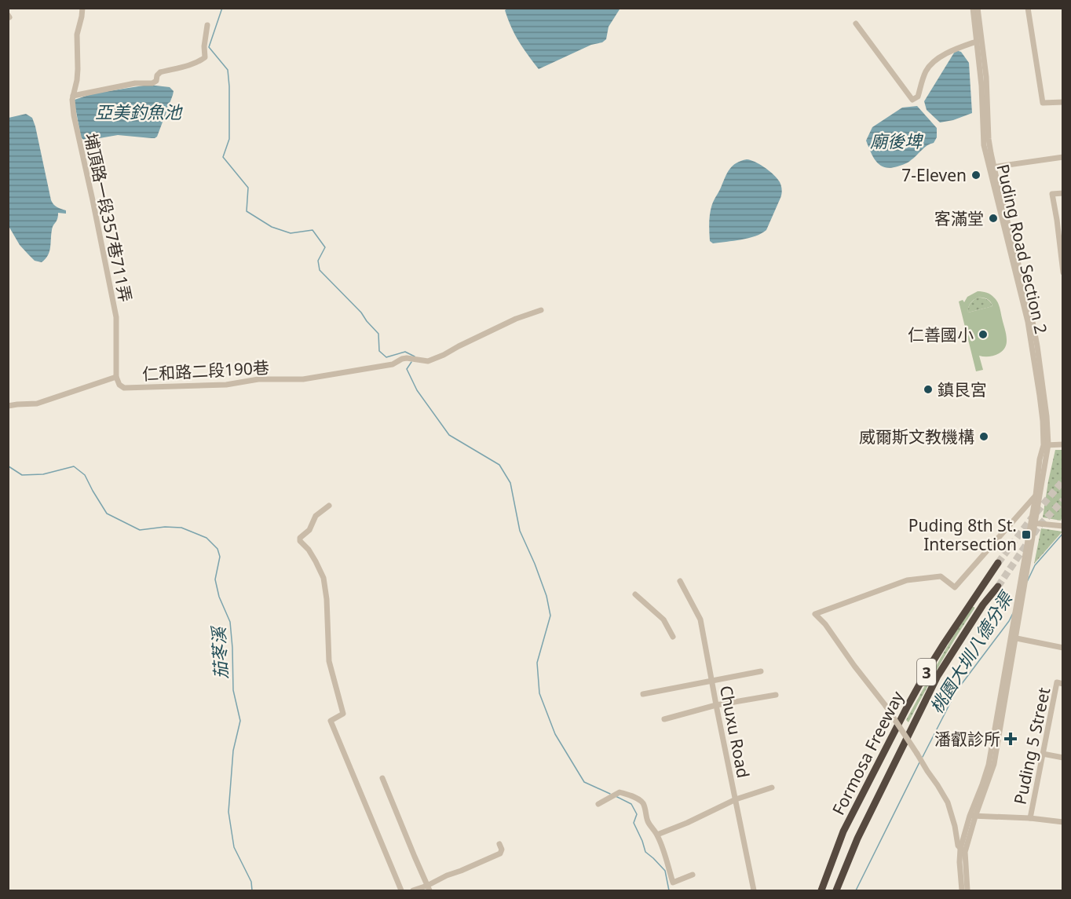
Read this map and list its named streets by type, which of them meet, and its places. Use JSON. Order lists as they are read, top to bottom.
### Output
{
  "streets": {
    "highway": ["3", "Formosa Freeway"],
    "street": [
      "埔頂路一段357巷711弄",
      "Puding Road Section 2",
      "仁和路二段190巷",
      "Chuxu Road",
      "Puding 5 Street"
    ]
  },
  "crossings": [
    ["埔頂路一段357巷711弄", "仁和路二段190巷"]
  ],
  "water": [
    "亞美釣魚池",
    "廟後埤",
    "桃園大圳八德分渠",
    "茄苳溪"
  ],
  "places": {
    "other": [
      "7-Eleven",
      "客滿堂",
      "仁善國小",
      "鎮艮宮",
      "威爾斯文教機構"
    ],
    "transit": ["Puding 8th St. Intersection"],
    "health": ["潘叡診所"]
  }
}
